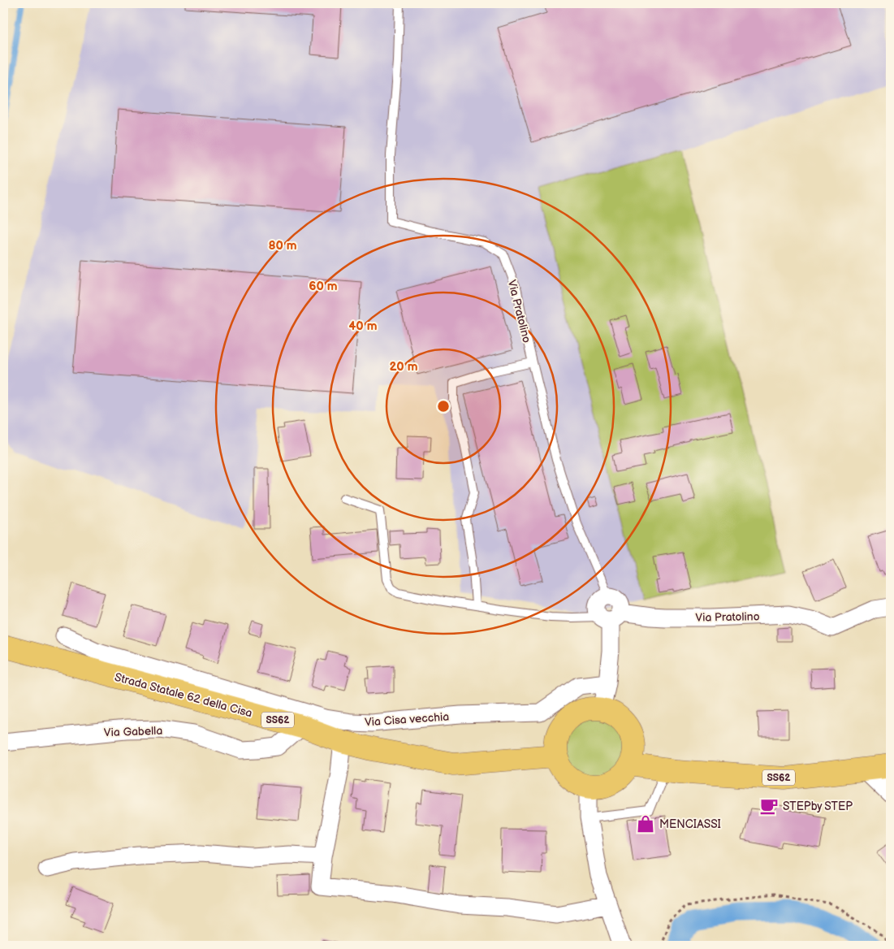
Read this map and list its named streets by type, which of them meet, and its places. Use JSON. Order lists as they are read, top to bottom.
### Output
{
  "streets": {
    "main road": ["Strada Statale 62 della Cisa", "SS62"],
    "street": ["Via Pratolino", "Via Cisa vecchia", "Via Gabella"]
  },
  "crossings": [
    ["Strada Statale 62 della Cisa", "SS62"],
    ["Strada Statale 62 della Cisa", "Via Gabella"]
  ],
  "places": {
    "cafe": ["STEPby STEP"],
    "shop": ["MENCIASSI"]
  },
  "rings": [
    "80 m",
    "60 m",
    "40 m",
    "20 m"
  ]
}
